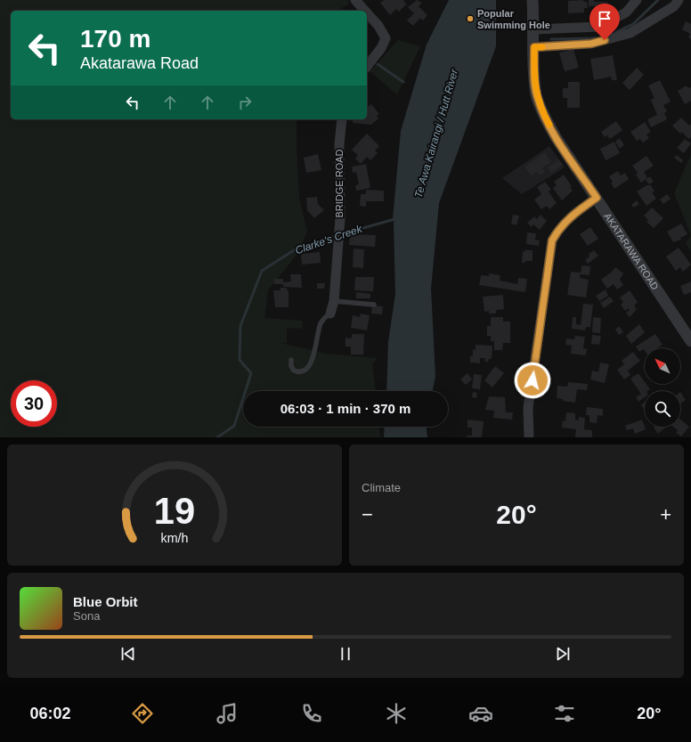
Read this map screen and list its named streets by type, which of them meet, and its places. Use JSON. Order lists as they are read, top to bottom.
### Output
{
  "streets": {
    "street": ["BRIDGE ROAD", "AKATARAWA ROAD"]
  },
  "water": ["Te Awa Kairangi / Hutt River", "Clarke's Creek"],
  "places": ["Popular Swimming Hole"],
  "north": "top left",
  "page": {
    "turn": ["170 m", "Akatarawa Road"],
    "limit": "30",
    "trip": "06:03 · 1 min · 370 m",
    "tile": "Climate",
    "heat": ["−", "20°", "+"],
    "song": ["Blue Orbit", "Sona"],
    "tabs": ["06:02", "20°"],
    "gauge": ["19", "km/h"]
  }
}
